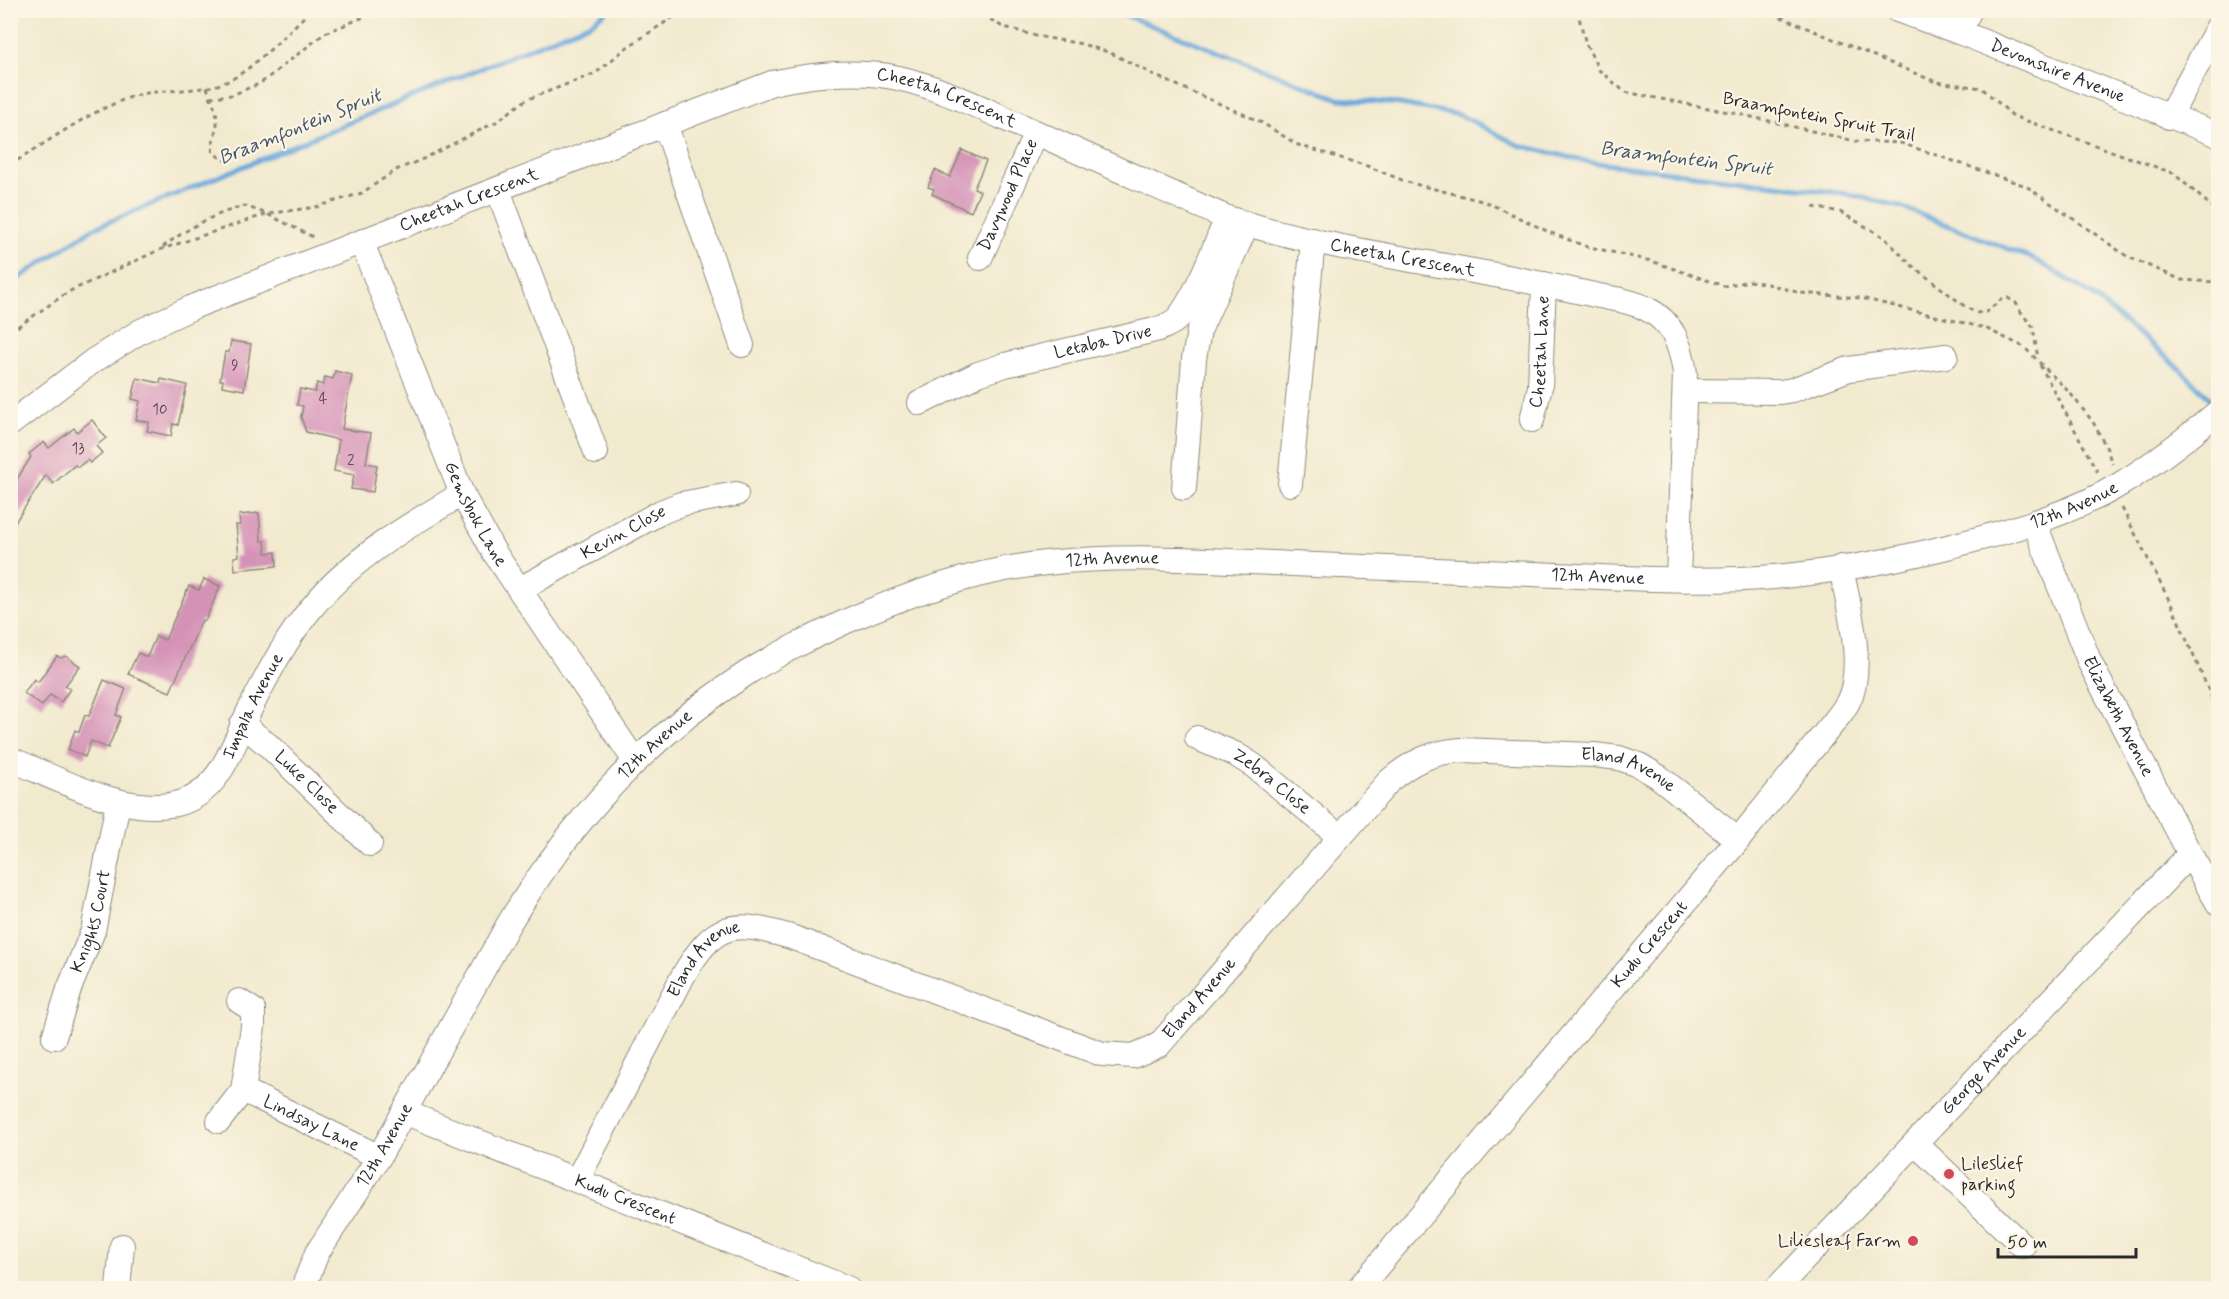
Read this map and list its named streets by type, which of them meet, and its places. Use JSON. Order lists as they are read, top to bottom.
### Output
{
  "streets": {
    "street": [
      "Devonshire Avenue",
      "Cheetah Crescent",
      "Davywood Place",
      "Letaba Drive",
      "Cheetah Lane",
      "12th Avenue",
      "Gemsbok Lane",
      "Kevin Close",
      "Impala Avenue",
      "Elizabeth Avenue",
      "Eland Avenue",
      "Luke Close",
      "Zebra Close",
      "Knights Court",
      "Kudu Crescent",
      "George Avenue",
      "Lindsay Lane"
    ],
    "path": ["Braamfontein Spruit Trail"]
  },
  "crossings": [
    ["Cheetah Crescent", "Davywood Place"],
    ["Cheetah Crescent", "Letaba Drive"],
    ["Cheetah Crescent", "Cheetah Lane"],
    ["Cheetah Crescent", "12th Avenue"],
    ["Cheetah Crescent", "Gemsbok Lane"],
    ["12th Avenue", "Gemsbok Lane"],
    ["12th Avenue", "Elizabeth Avenue"],
    ["12th Avenue", "Kudu Crescent"],
    ["12th Avenue", "Lindsay Lane"],
    ["Gemsbok Lane", "Kevin Close"],
    ["Gemsbok Lane", "Impala Avenue"],
    ["Impala Avenue", "Luke Close"],
    ["Impala Avenue", "Knights Court"],
    ["Elizabeth Avenue", "George Avenue"],
    ["Eland Avenue", "Zebra Close"],
    ["Eland Avenue", "Kudu Crescent"]
  ],
  "water": ["Braamfontein Spruit"],
  "places": ["Lileslief parking", "Liliesleaf Farm"],
  "house_numbers": [
    "9",
    "4",
    "10",
    "13",
    "2"
  ],
  "scale_bar": "50 m"
}
